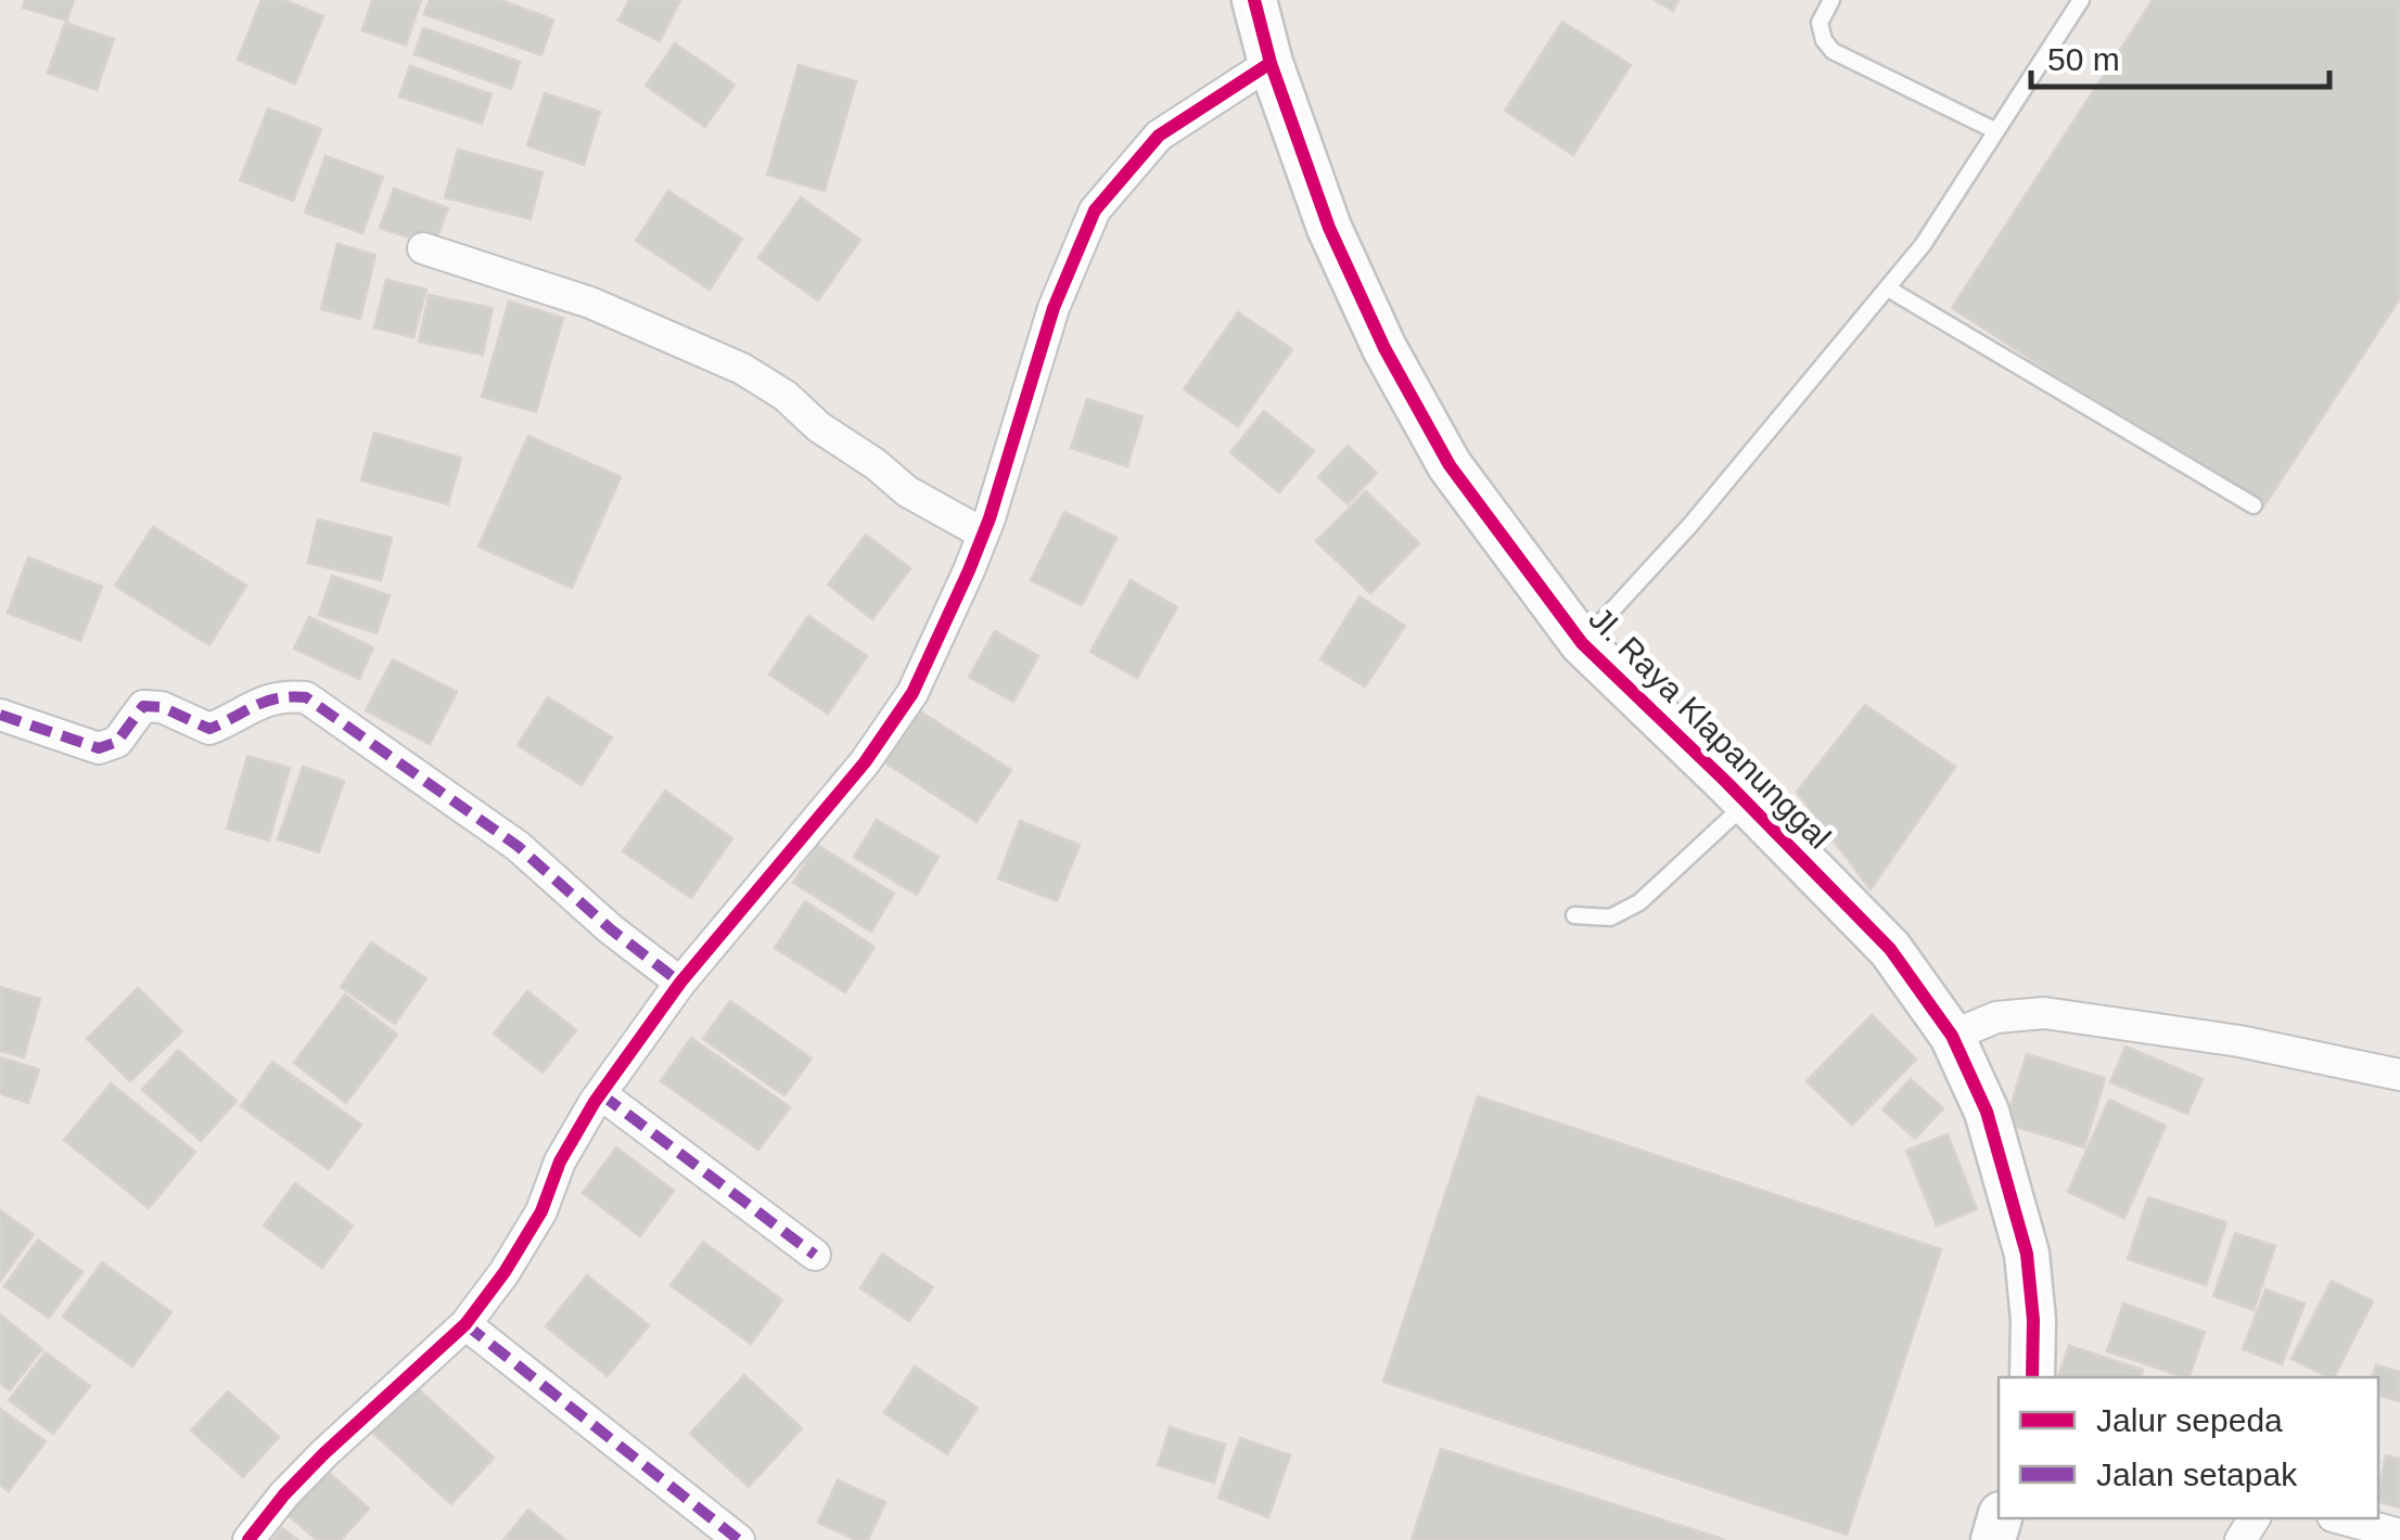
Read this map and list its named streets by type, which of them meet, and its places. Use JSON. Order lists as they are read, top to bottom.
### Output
{
  "streets": {
    "street": ["Jl. Raya Klapanunggal"]
  },
  "legend": ["Jalur sepeda", "Jalan setapak"],
  "scale_bar": "50 m"
}
